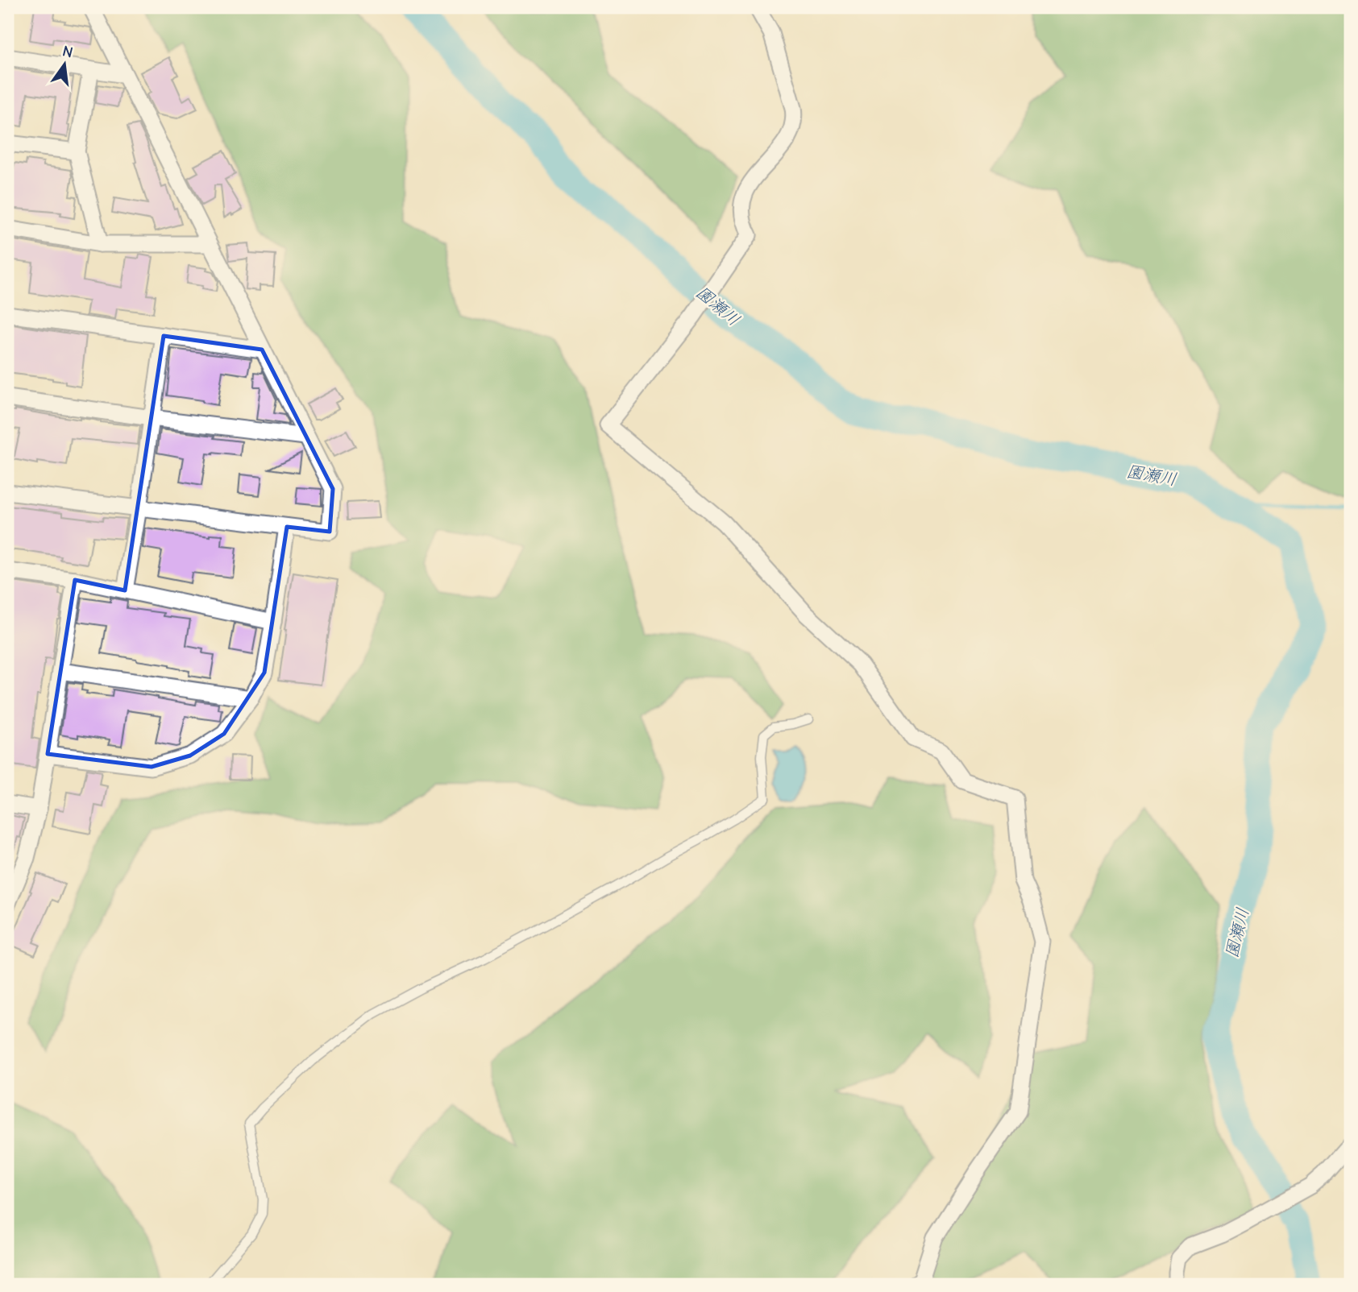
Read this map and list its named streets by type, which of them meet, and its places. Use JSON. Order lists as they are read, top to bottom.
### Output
{
  "water": ["園瀬川"],
  "north": "top"
}
